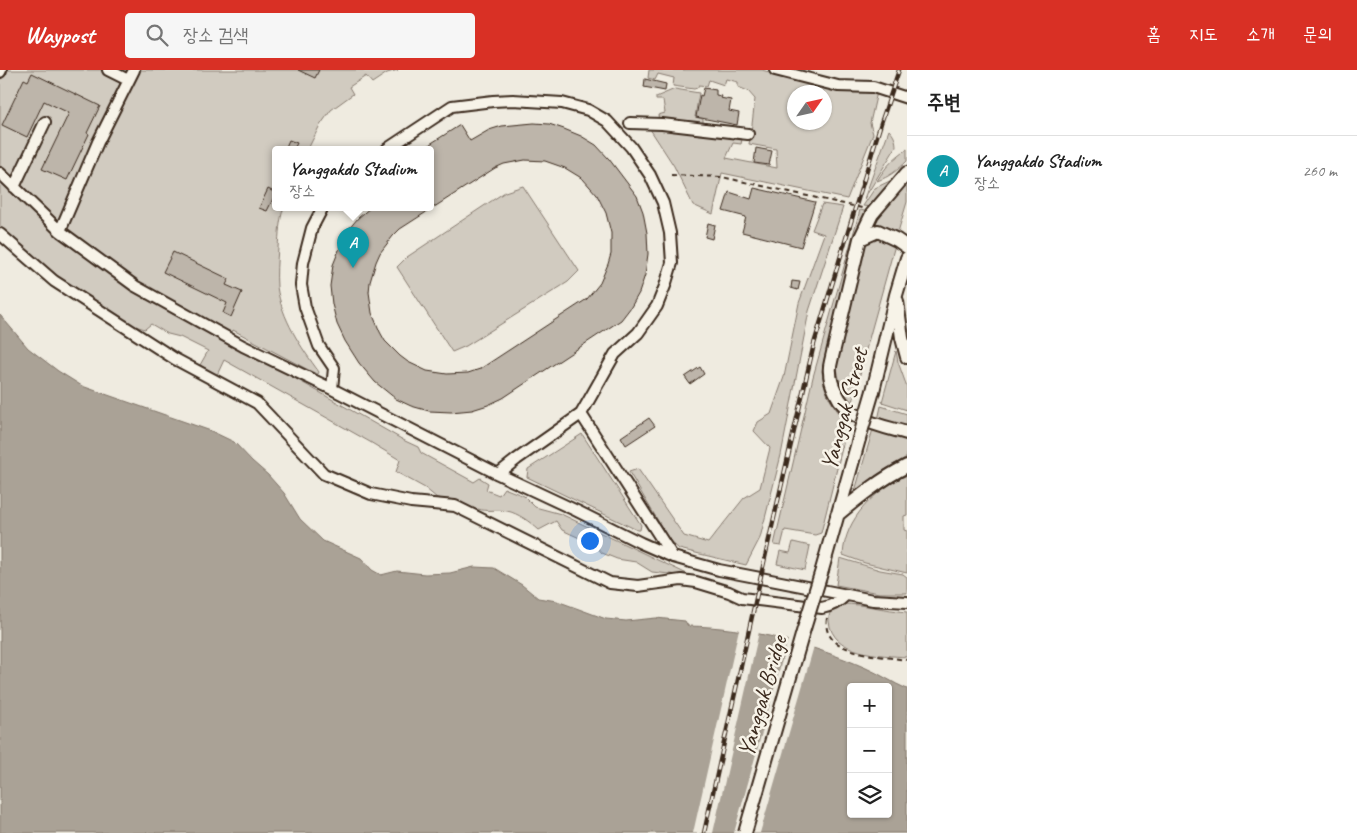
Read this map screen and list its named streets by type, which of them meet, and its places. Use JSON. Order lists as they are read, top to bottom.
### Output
{
  "streets": {
    "main road": ["Yanggak Street", "Yanggak Bridge"]
  },
  "crossings": [
    ["Yanggak Street", "Yanggak Bridge"]
  ],
  "north": "top right",
  "page": {
    "header": "Waypost",
    "search": "장소 검색",
    "nav": [
      "홈",
      "지도",
      "소개",
      "문의"
    ],
    "heading": "주변",
    "list": [
      {
        "mark": "A",
        "name": "Yanggakdo Stadium",
        "note": "장소",
        "value": "260 m"
      }
    ],
    "popup": ["Yanggakdo Stadium", "장소"],
    "pins": "A",
    "map_buttons": ["+", "−"]
  }
}
